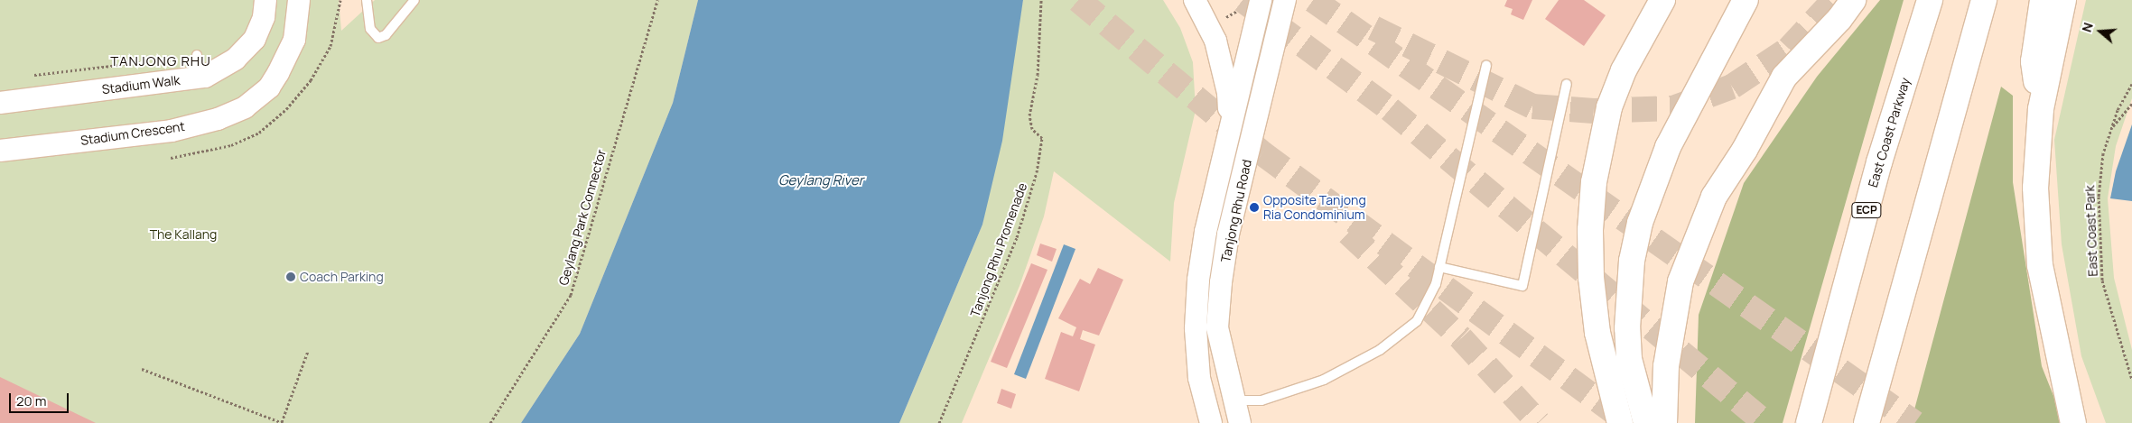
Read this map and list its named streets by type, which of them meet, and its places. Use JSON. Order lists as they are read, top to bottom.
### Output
{
  "streets": {
    "highway": ["East Coast Parkway", "ECP"],
    "street": ["Stadium Walk", "Stadium Crescent", "Tanjong Rhu Road"],
    "path": ["Geylang Park Connector", "East Coast Park", "Tanjong Rhu Promenade"]
  },
  "districts": ["TANJONG RHU"],
  "water": ["Geylang River"],
  "parks": ["The Kallang"],
  "places": ["Opposite Tanjong Ria Condominium", "Coach Parking"],
  "scale_bar": "20 m",
  "north": "left"
}
